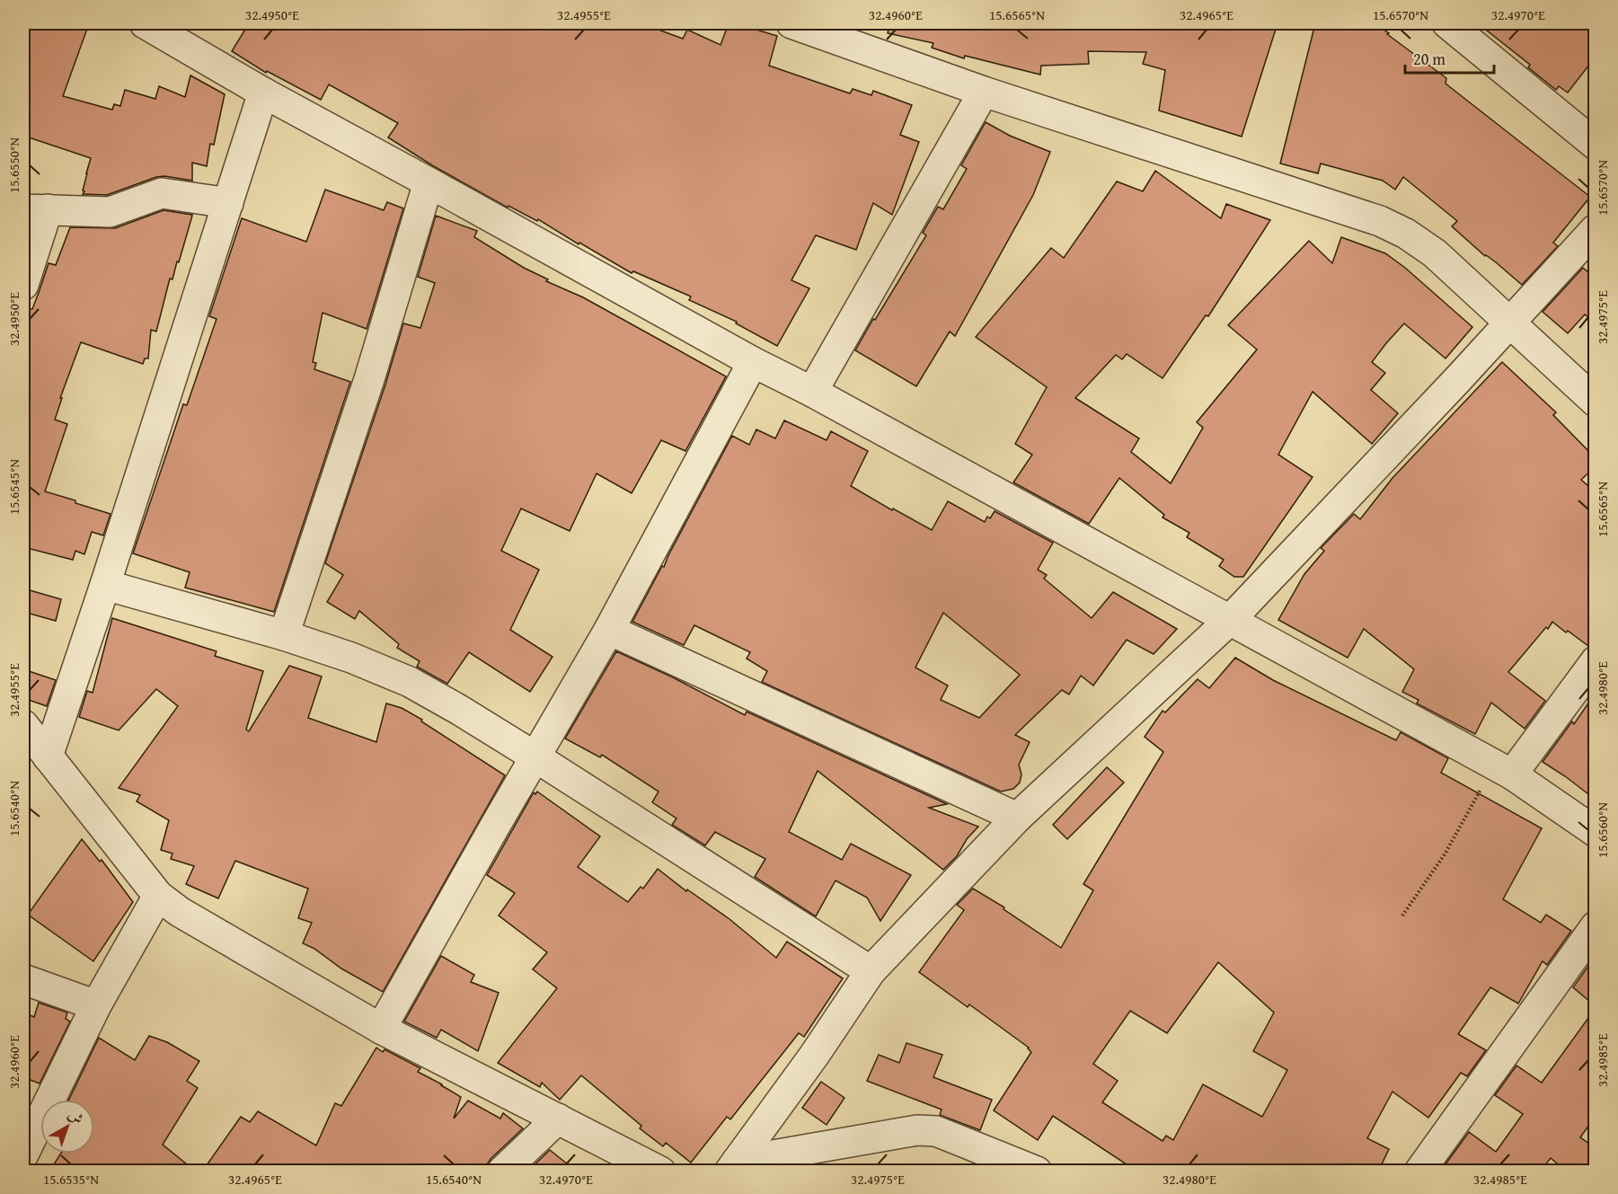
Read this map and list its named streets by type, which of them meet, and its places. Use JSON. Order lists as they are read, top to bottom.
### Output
{
  "scale_bar": "20 m",
  "north": "top right",
  "coordinates": [
    "32.4950°E",
    "32.4955°E",
    "32.4960°E",
    "15.6565°N",
    "32.4965°E",
    "15.6570°N",
    "32.4970°E",
    "15.6550°N",
    "32.4975°E",
    "15.6545°N",
    "32.4980°E",
    "15.6540°N",
    "15.6560°N",
    "32.4985°E",
    "15.6535°N"
  ]
}
